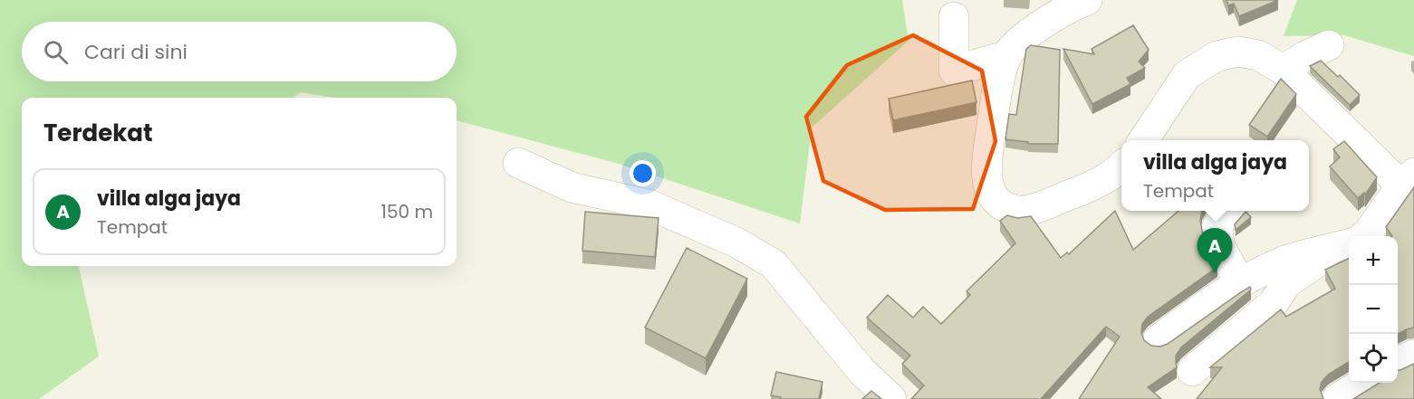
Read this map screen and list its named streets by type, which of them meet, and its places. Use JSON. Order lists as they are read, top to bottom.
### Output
{
  "page": {
    "search": "Cari di sini",
    "heading": "Terdekat",
    "popup": ["villa alga jaya", "Tempat"],
    "list": [
      {
        "mark": "A",
        "name": "villa alga jaya",
        "note": "Tempat",
        "value": "150 m"
      }
    ],
    "pins": "A",
    "map_buttons": ["+", "−"]
  }
}
